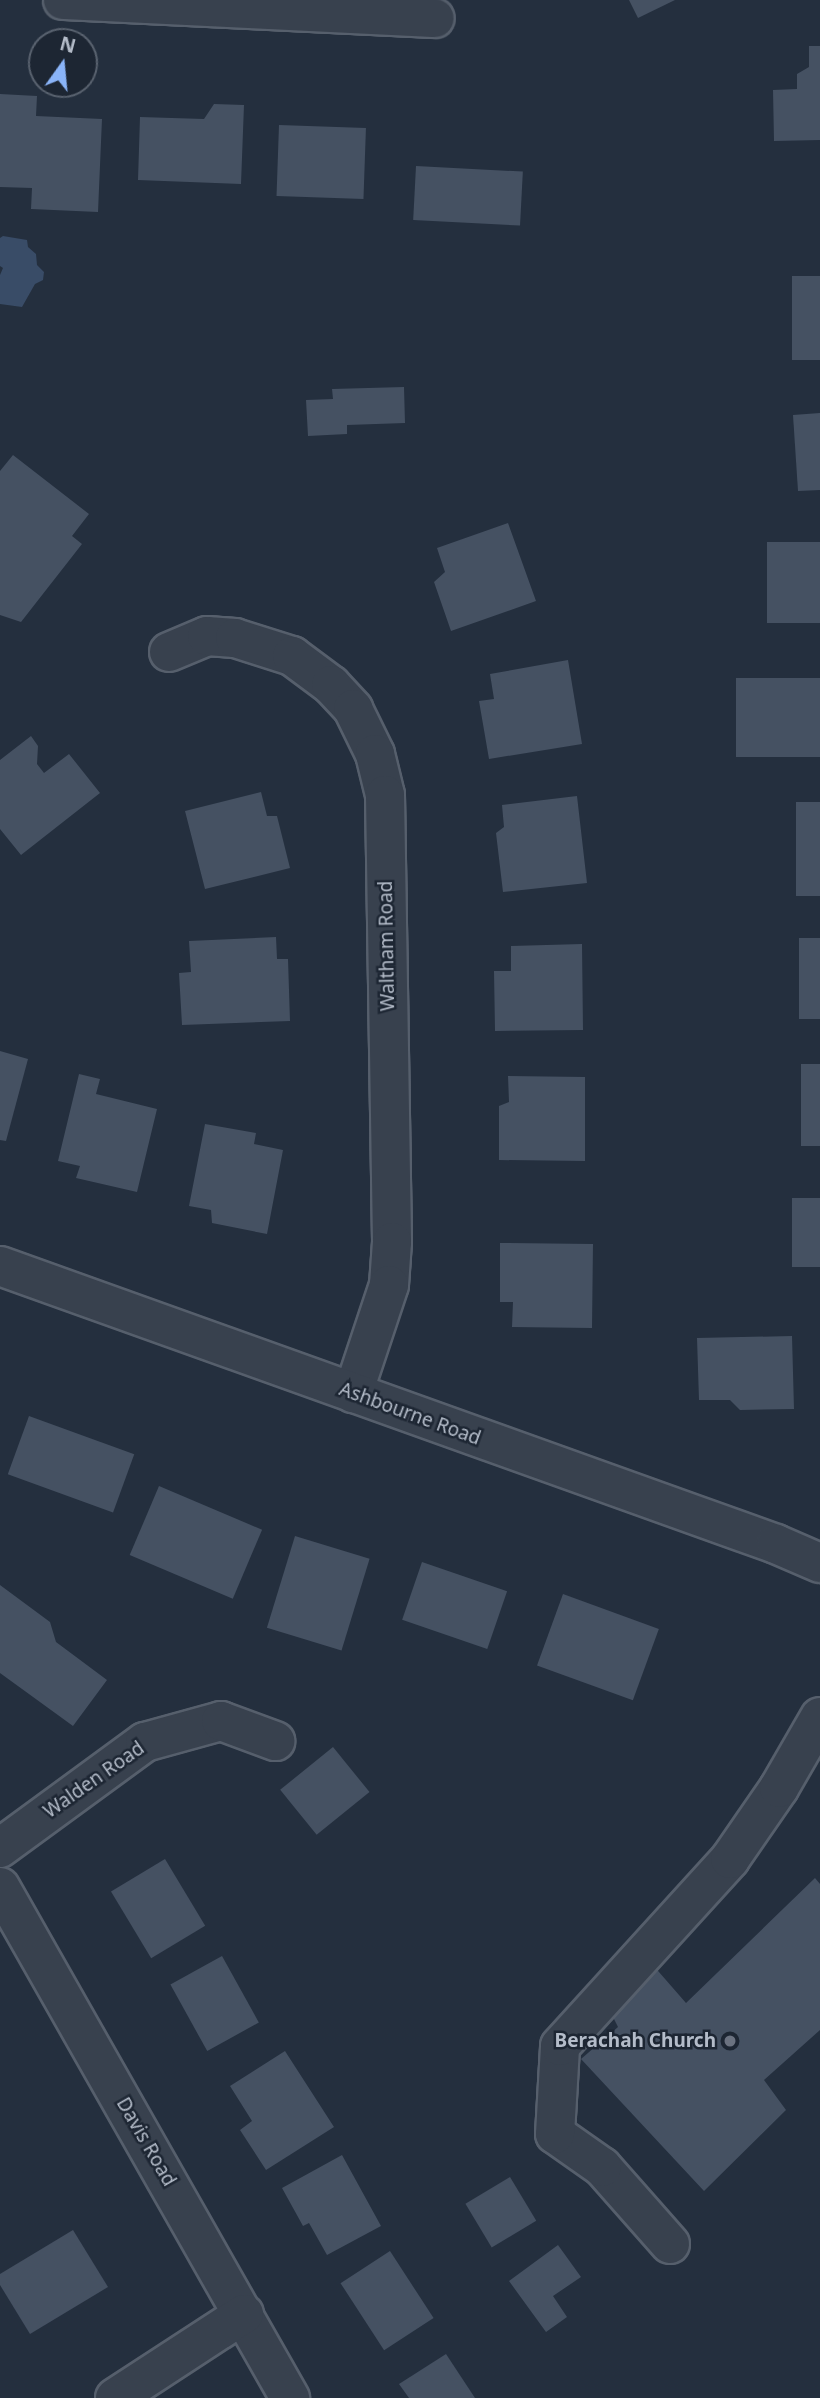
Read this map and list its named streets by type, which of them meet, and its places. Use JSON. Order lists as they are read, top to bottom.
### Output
{
  "streets": {
    "street": [
      "Waltham Road",
      "Ashbourne Road",
      "Walden Road",
      "Davis Road"
    ]
  },
  "crossings": [
    ["Waltham Road", "Ashbourne Road"]
  ],
  "places": ["Berachah Church"],
  "north": "top"
}
